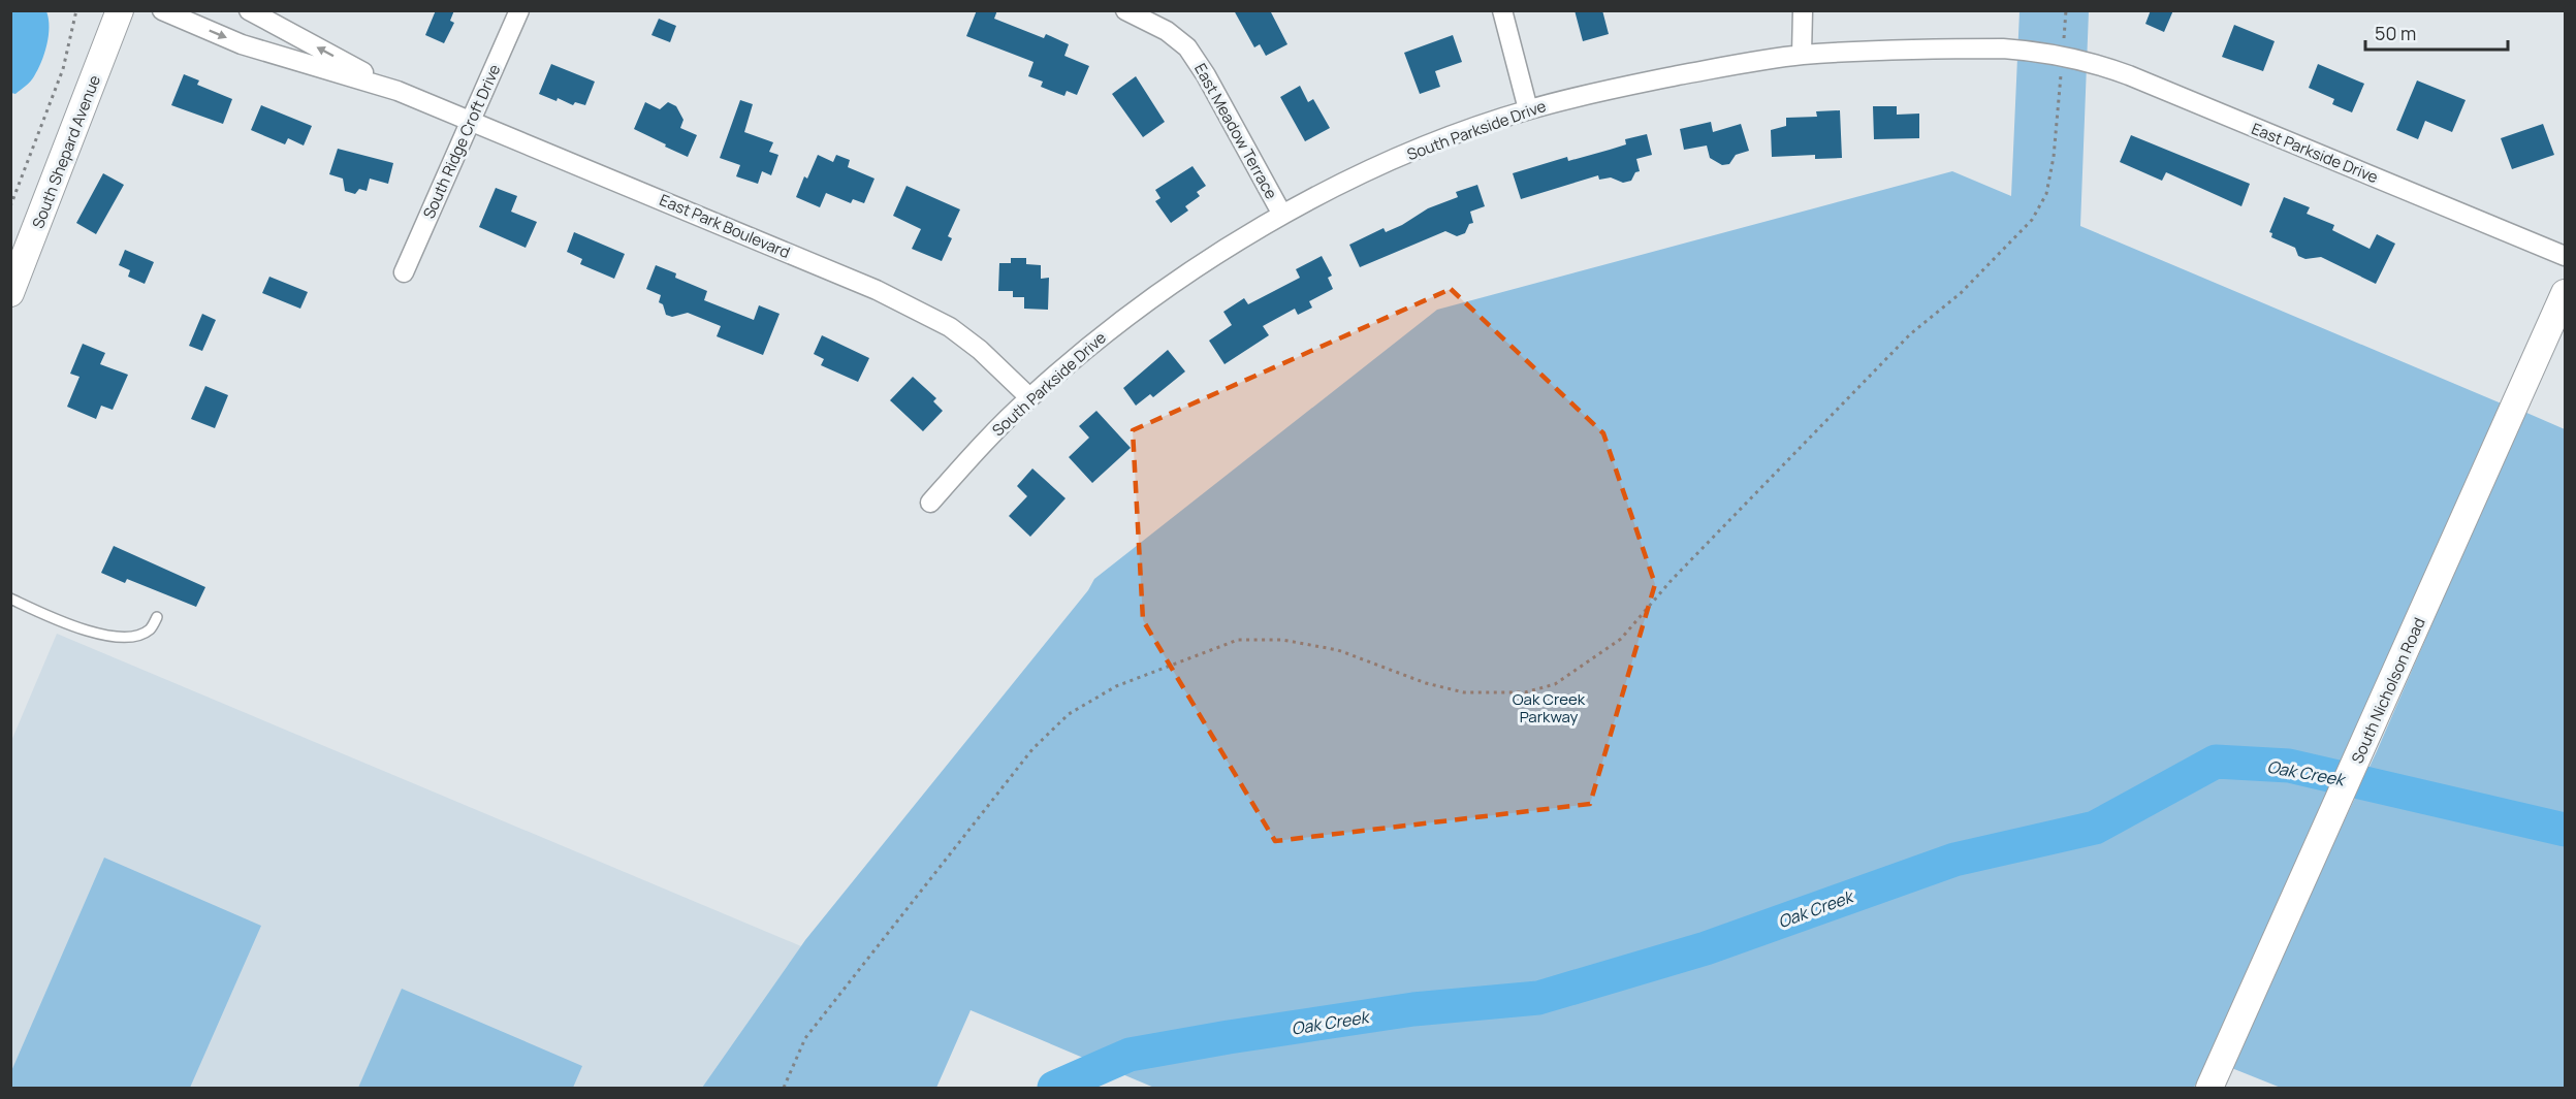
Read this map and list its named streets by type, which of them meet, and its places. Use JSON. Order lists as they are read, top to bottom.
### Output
{
  "streets": {
    "street": [
      "South Parkside Drive",
      "East Meadow Terrace",
      "South Ridge Croft Drive",
      "South Shepard Avenue",
      "East Parkside Drive",
      "East Park Boulevard",
      "South Nicholson Road"
    ]
  },
  "crossings": [
    ["South Parkside Drive", "East Meadow Terrace"],
    ["South Parkside Drive", "East Parkside Drive"],
    ["South Parkside Drive", "East Park Boulevard"],
    ["South Ridge Croft Drive", "East Park Boulevard"]
  ],
  "water": ["Oak Creek"],
  "parks": ["Oak Creek Parkway"],
  "scale_bar": "50 m"
}
